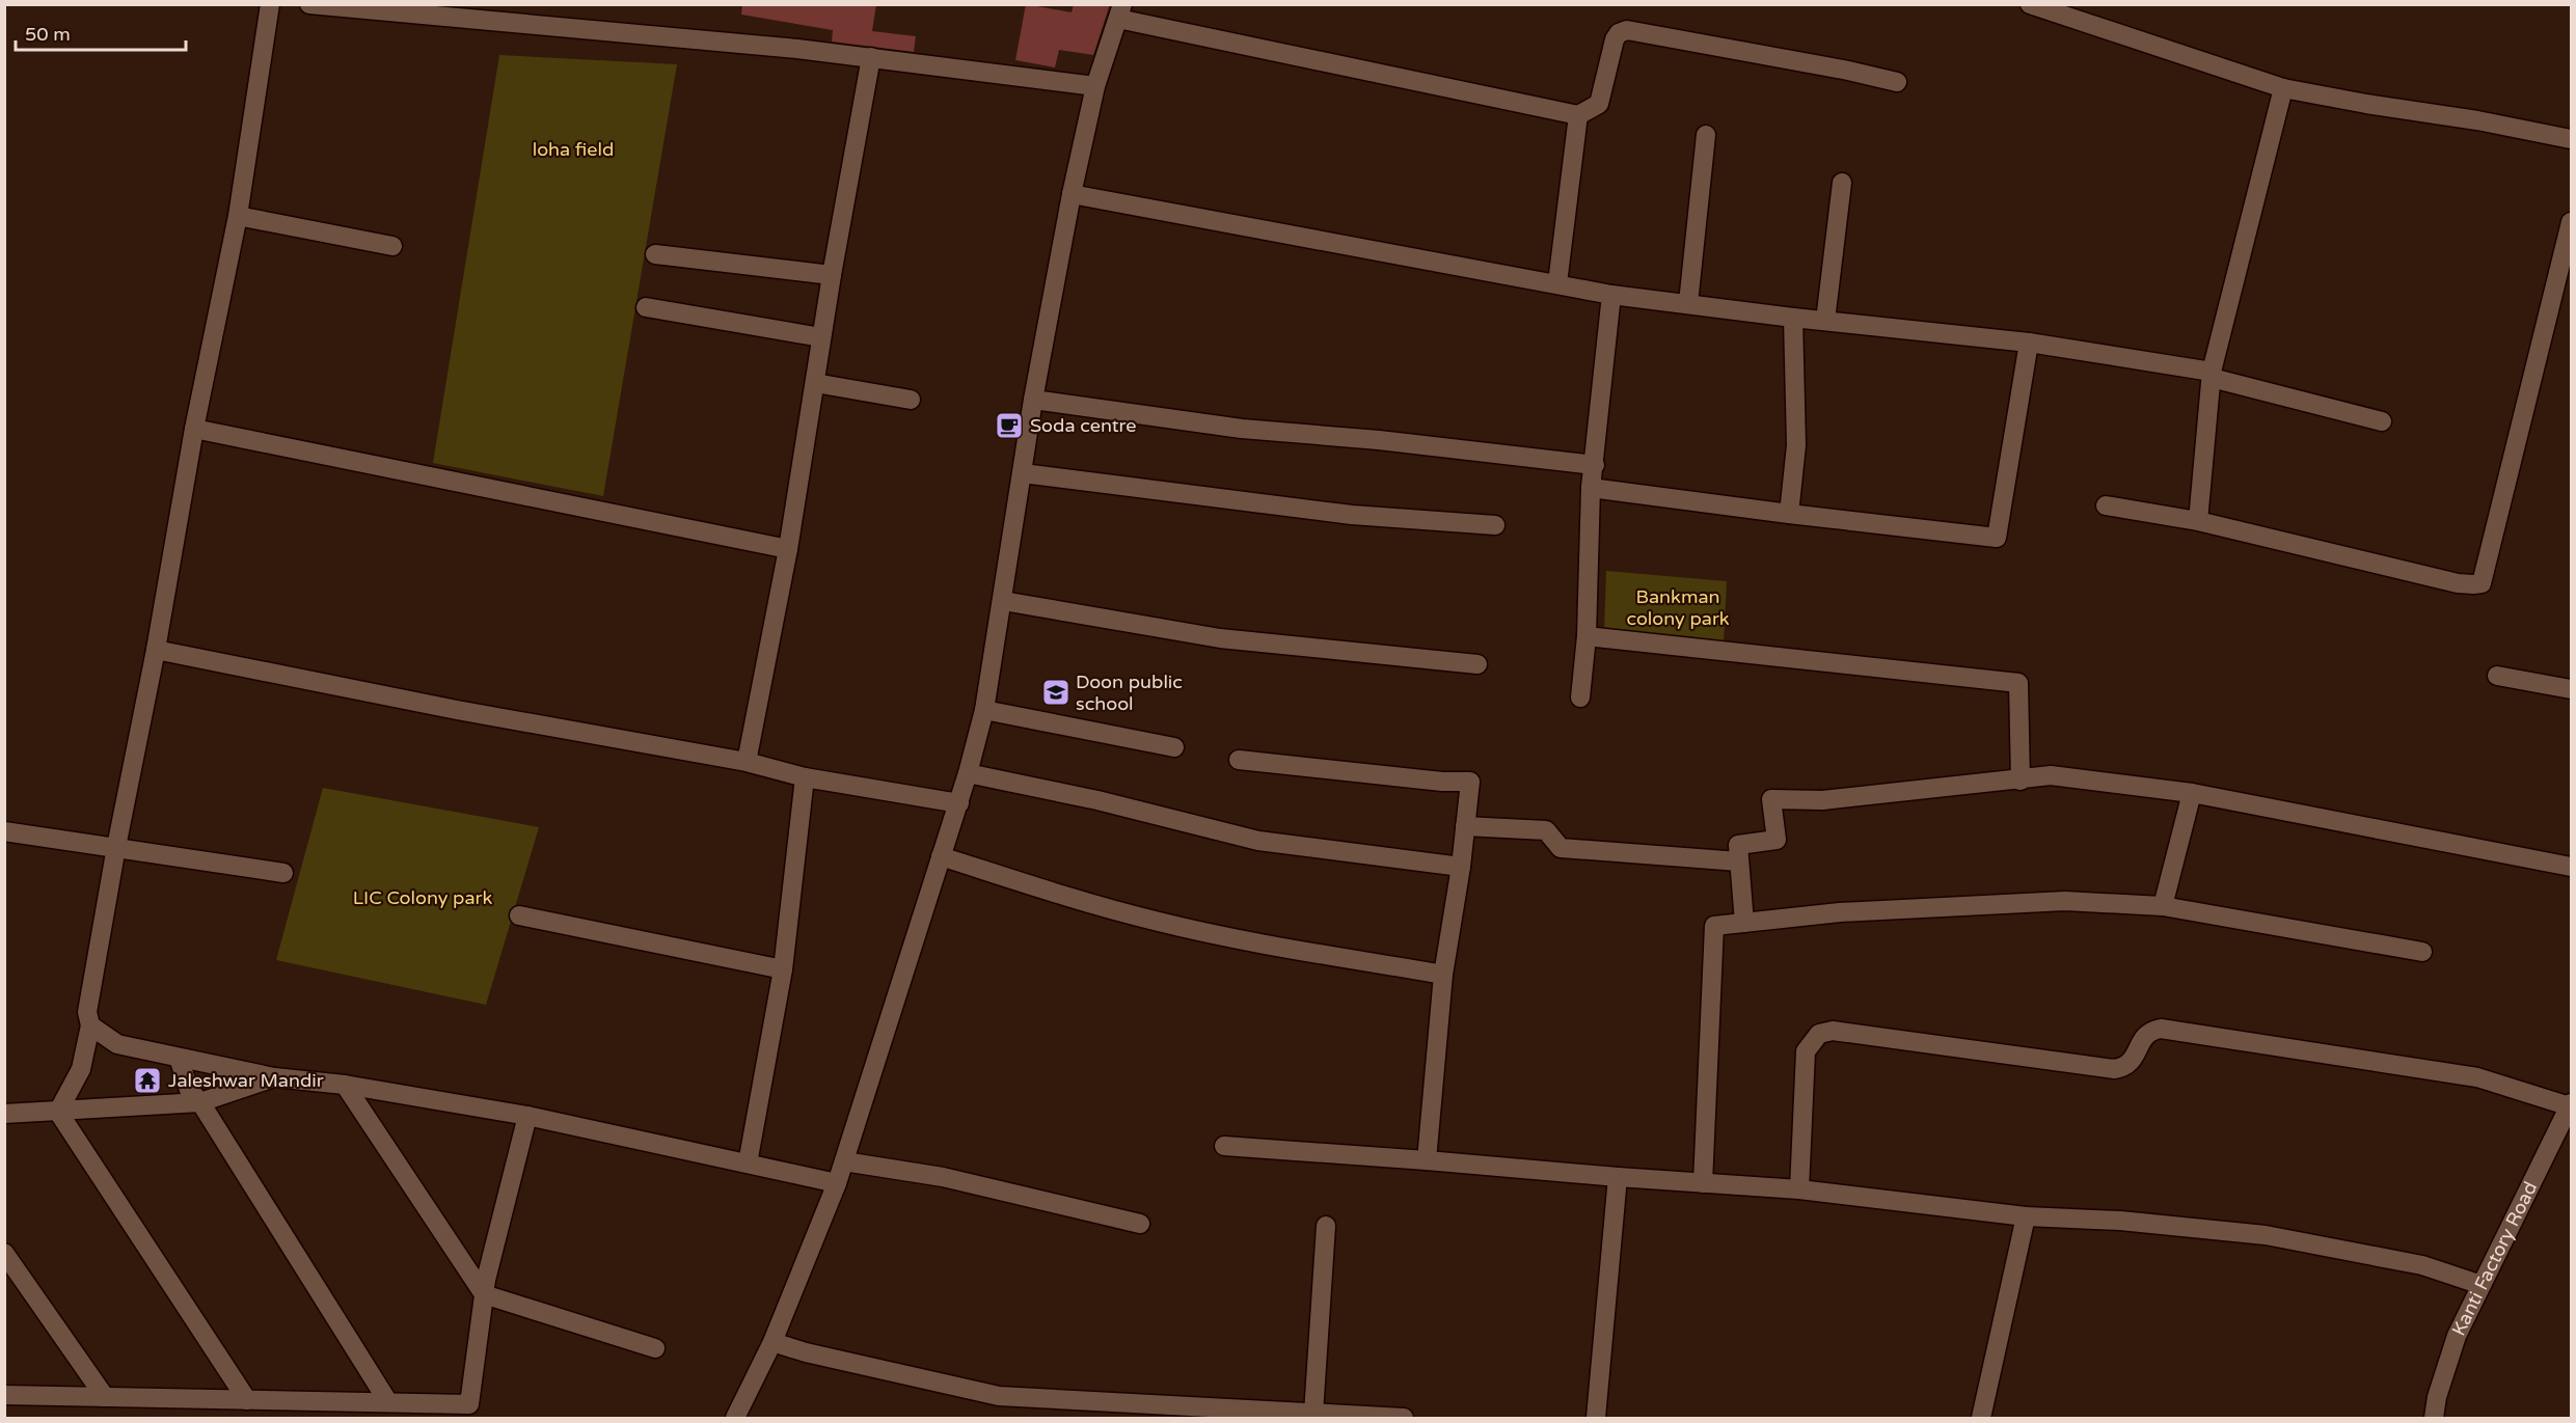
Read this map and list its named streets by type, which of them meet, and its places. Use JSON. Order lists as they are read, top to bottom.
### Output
{
  "streets": {
    "street": ["Kanti Factory Road"]
  },
  "parks": ["loha field", "Bankman colony park", "LIC Colony park"],
  "places": {
    "cafe": ["Soda centre"],
    "school or university": ["Doon public school"],
    "temple": ["Jaleshwar Mandir"]
  },
  "scale_bar": "50 m"
}
